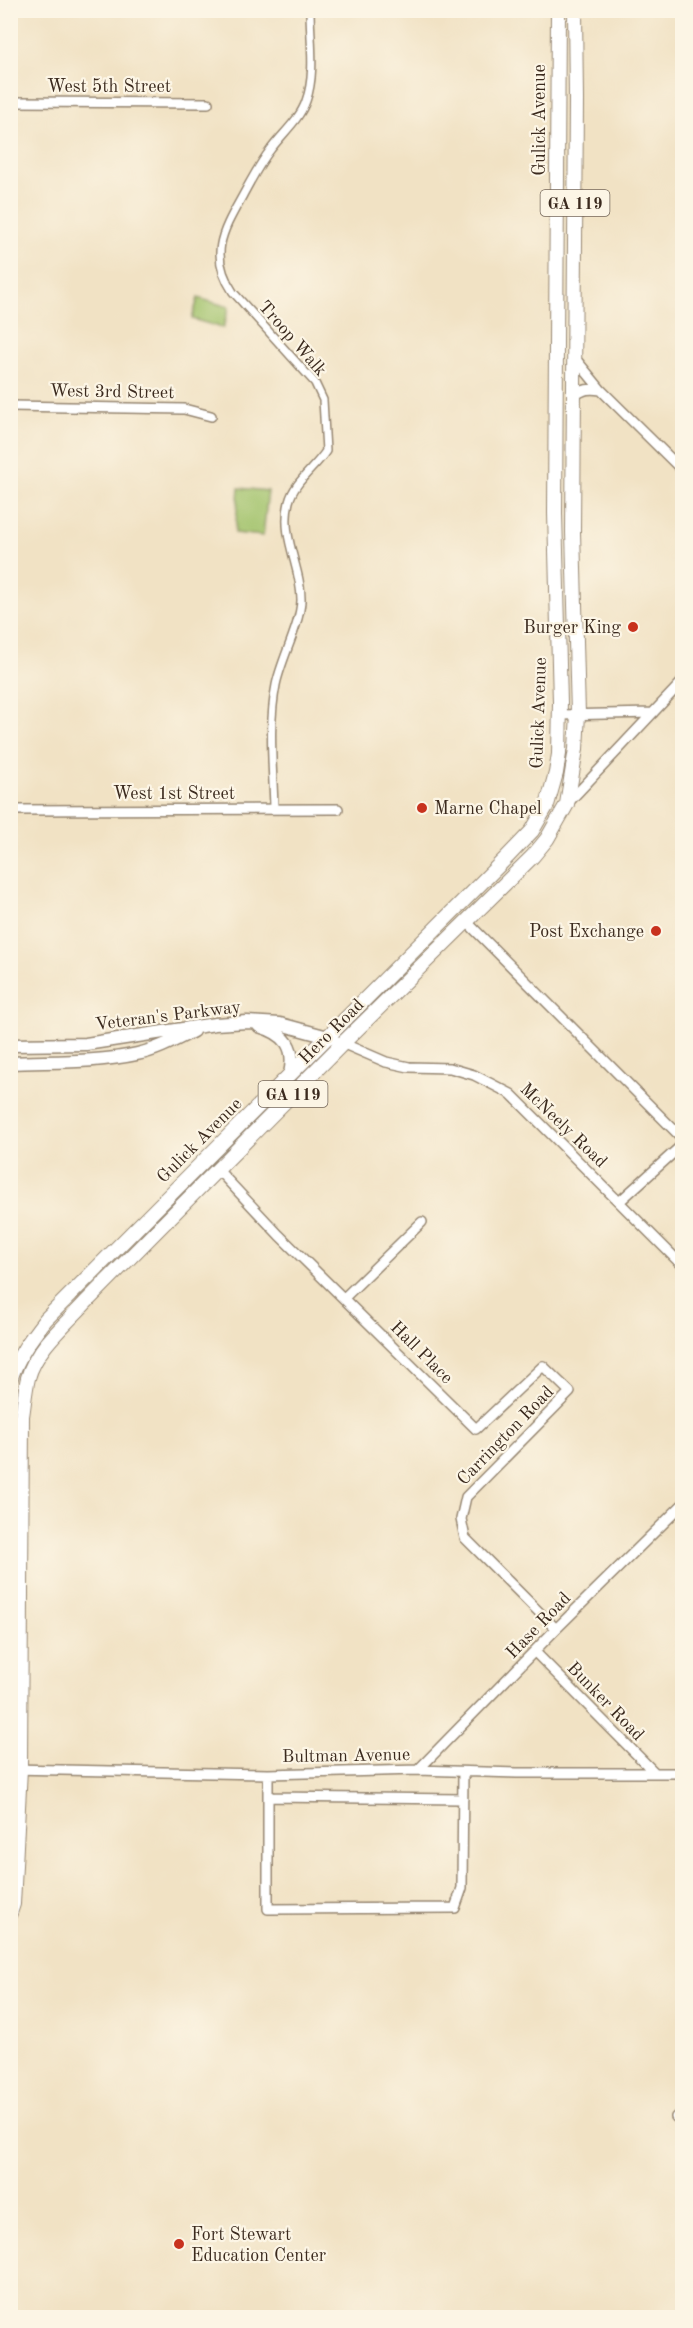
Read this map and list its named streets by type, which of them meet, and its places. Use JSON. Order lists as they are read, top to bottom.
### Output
{
  "streets": {
    "main road": [
      "Gulick Avenue",
      "GA 119",
      "Veteran's Parkway",
      "Hero Road"
    ],
    "street": [
      "West 5th Street",
      "Troop Walk",
      "West 3rd Street",
      "West 1st Street",
      "McNeely Road",
      "Hall Place",
      "Carrington Road",
      "Hase Road",
      "Bunker Road",
      "Bultman Avenue"
    ]
  },
  "crossings": [
    ["Gulick Avenue", "Veteran's Parkway"],
    ["Gulick Avenue", "Hero Road"],
    ["Gulick Avenue", "McNeely Road"],
    ["GA 119", "Hero Road"],
    ["GA 119", "Bultman Avenue"],
    ["Troop Walk", "West 1st Street"],
    ["Veteran's Parkway", "McNeely Road"],
    ["Hero Road", "McNeely Road"],
    ["Hero Road", "Hall Place"],
    ["Hero Road", "Bultman Avenue"],
    ["Hall Place", "Carrington Road"],
    ["Carrington Road", "Hase Road"],
    ["Hase Road", "Bunker Road"],
    ["Hase Road", "Bultman Avenue"],
    ["Bunker Road", "Bultman Avenue"]
  ],
  "places": [
    "Burger King",
    "Marne Chapel",
    "Post Exchange",
    "Fort Stewart Education Center"
  ]
}
